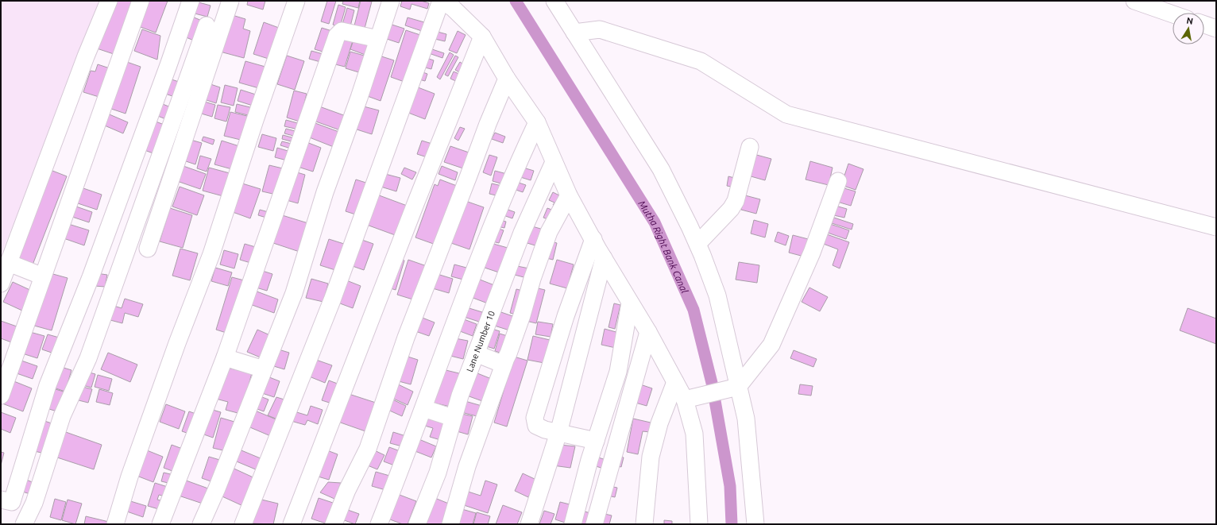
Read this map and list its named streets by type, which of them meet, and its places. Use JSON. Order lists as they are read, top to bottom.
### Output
{
  "streets": {
    "street": ["Lane Number 10"]
  },
  "water": ["Mutha Right Bank Canal"],
  "north": "top"
}
